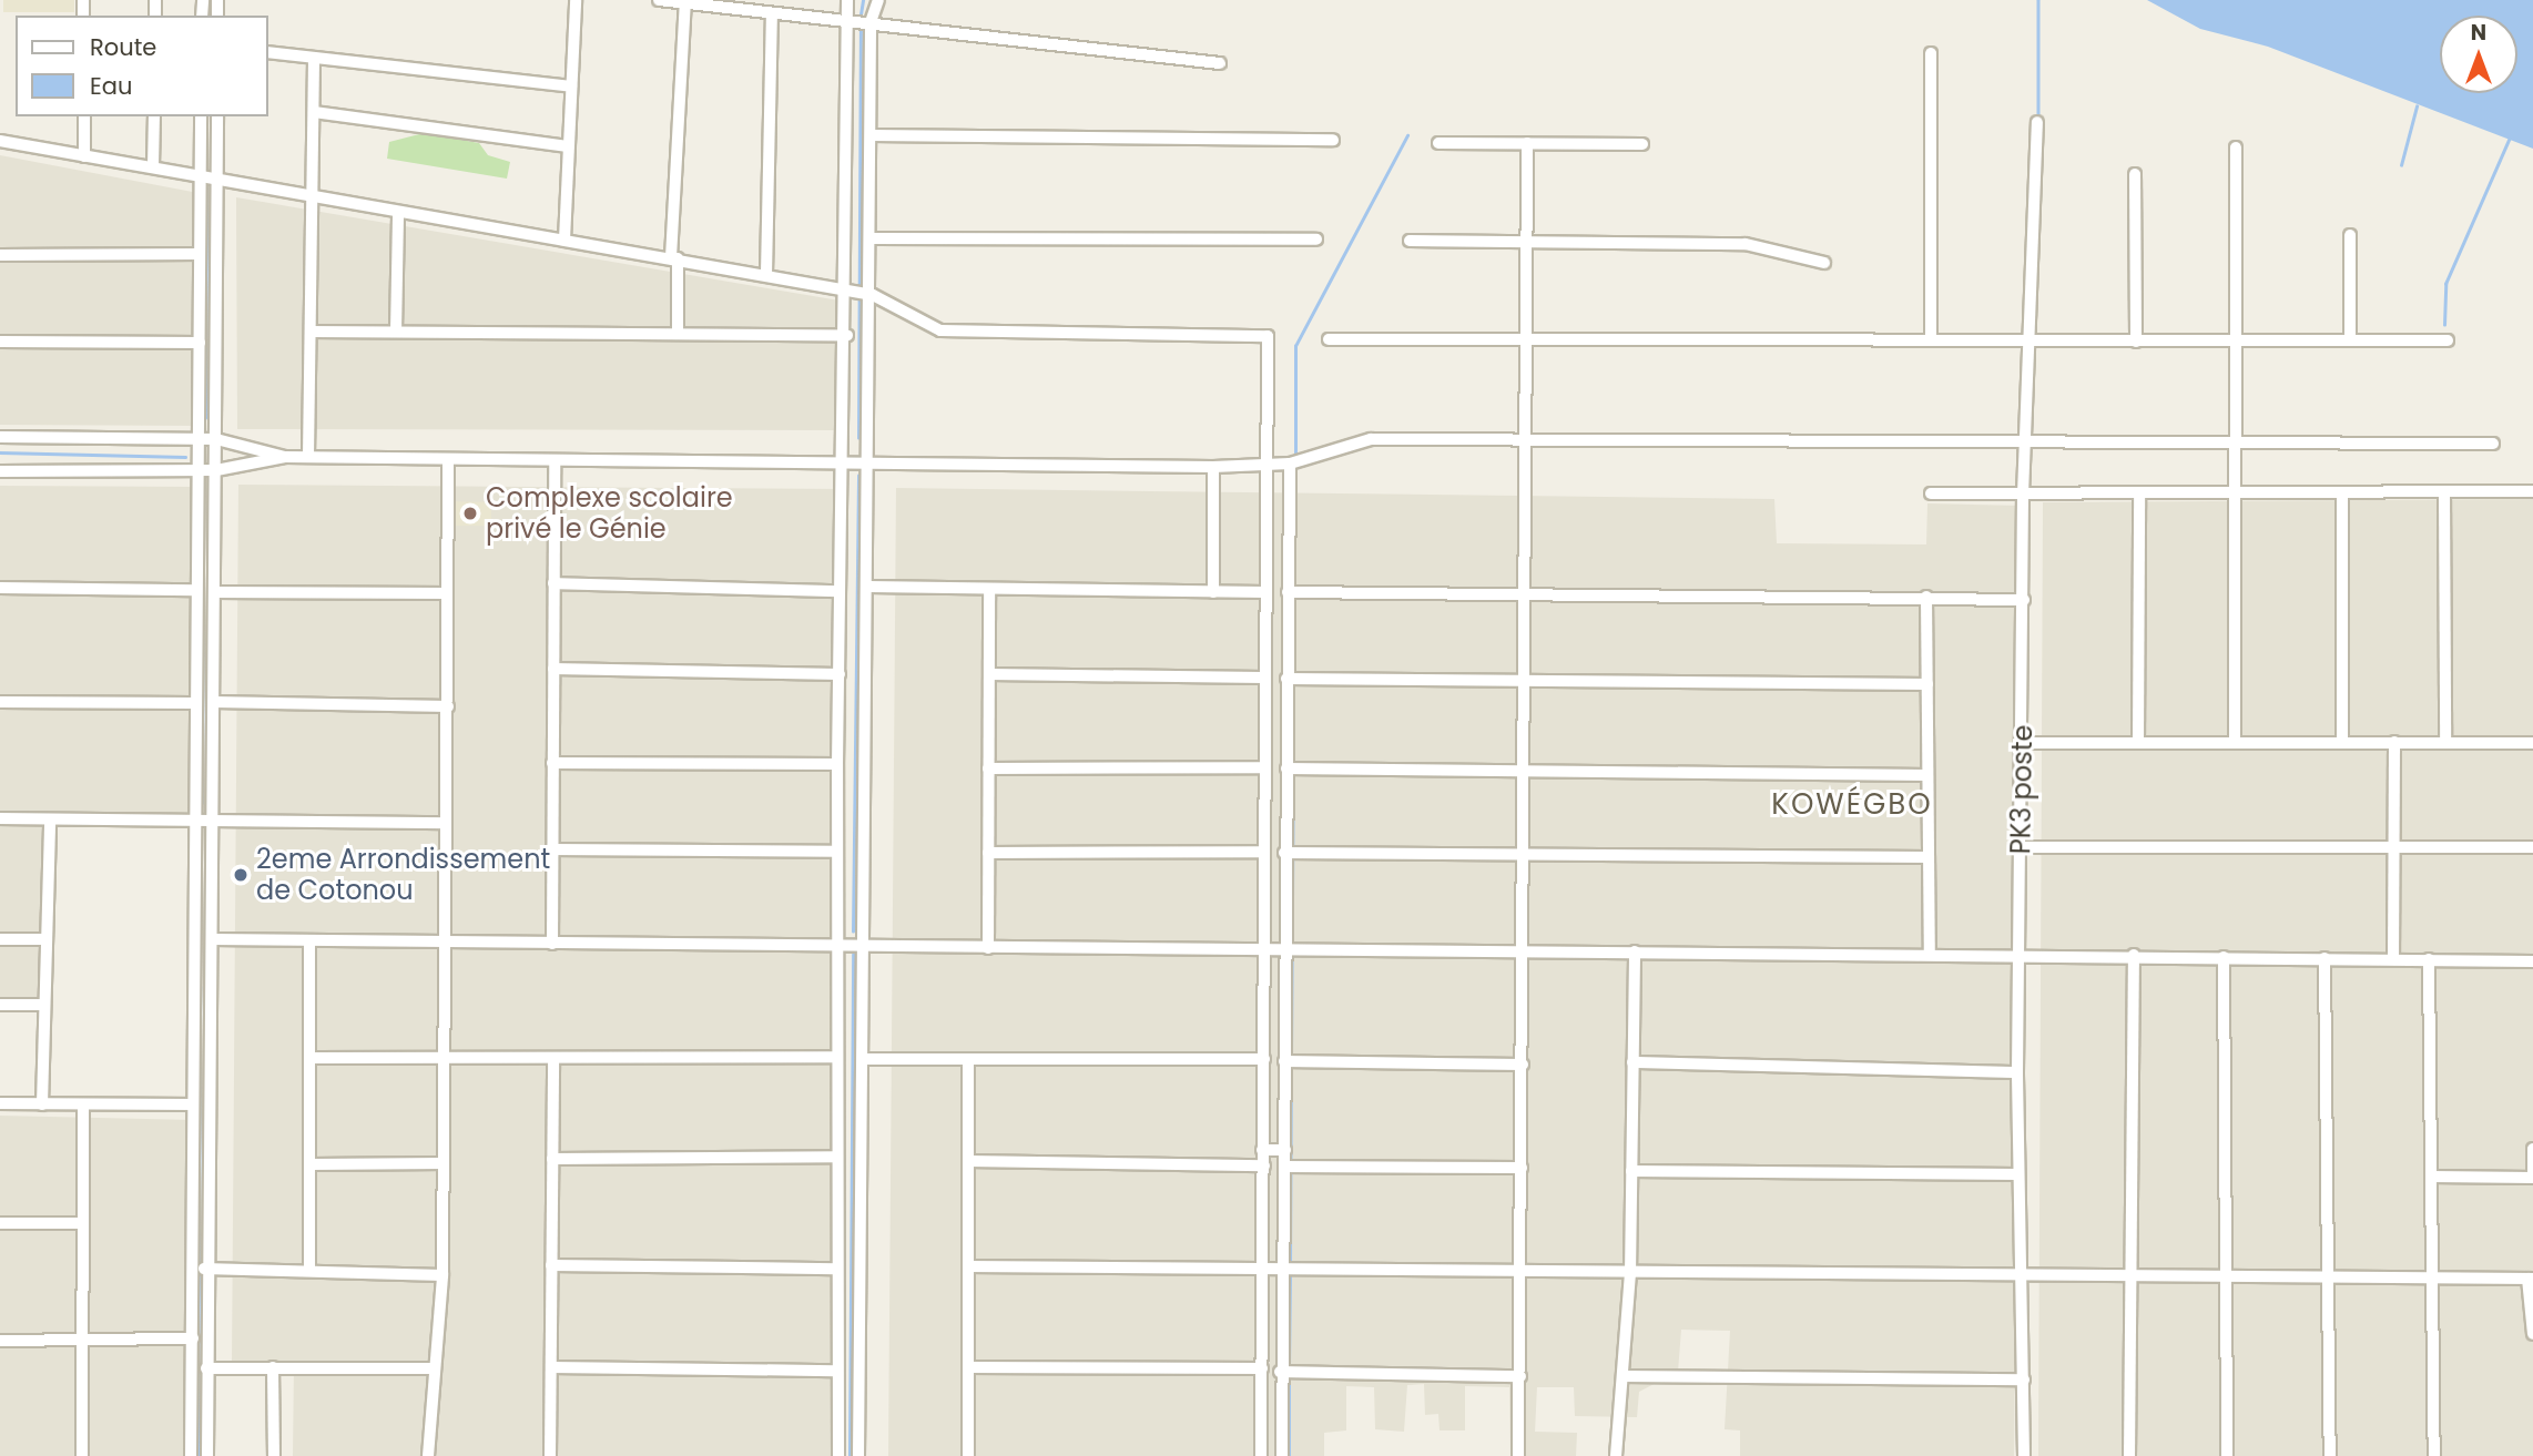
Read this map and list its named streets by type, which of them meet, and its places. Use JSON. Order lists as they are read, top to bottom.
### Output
{
  "streets": {
    "street": ["PK3 poste"]
  },
  "districts": ["KOWÉGBO"],
  "places": ["Complexe scolaire privé le Génie", "2eme Arrondissement de Cotonou"],
  "legend": ["Route", "Eau"],
  "north": "top"
}
